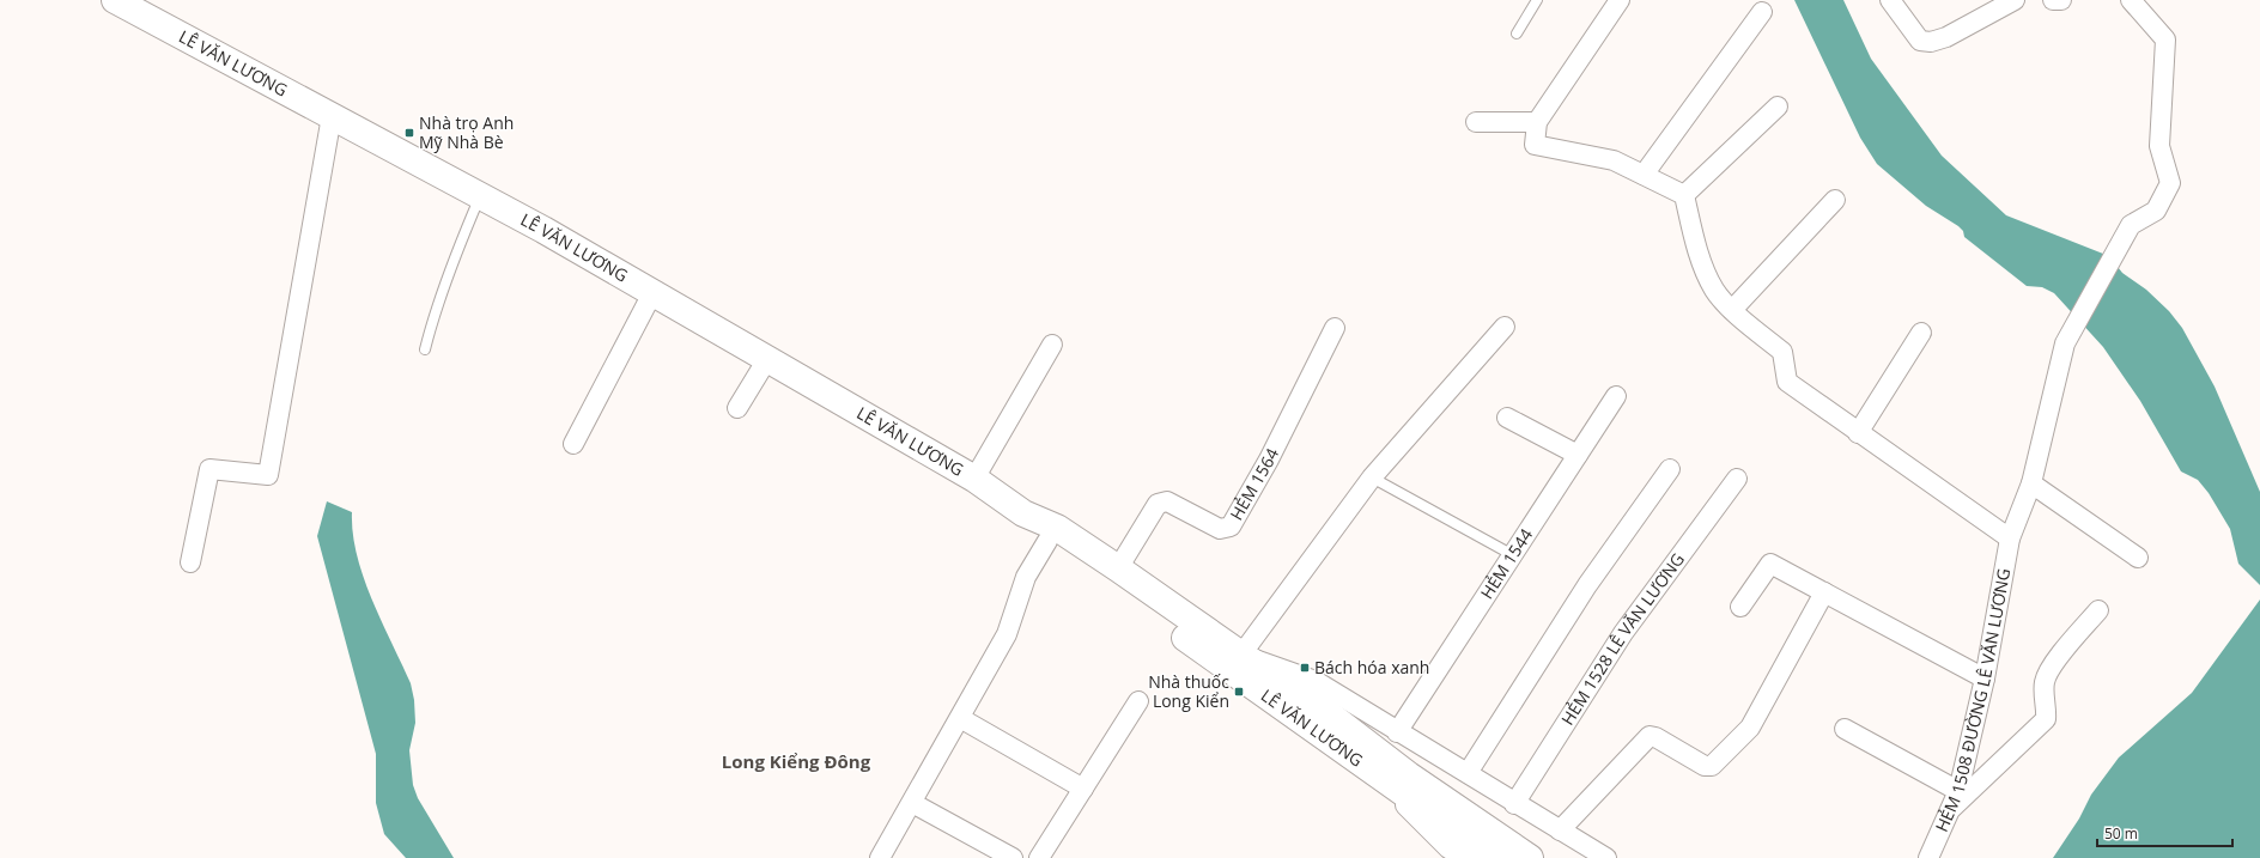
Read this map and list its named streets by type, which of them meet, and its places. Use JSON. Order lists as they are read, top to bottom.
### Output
{
  "streets": {
    "main road": ["LÊ VĂN LƯƠNG"],
    "street": [
      "HẺM 1564",
      "HẺM 1544",
      "HẺM 1528 LÊ VĂN LƯƠNG",
      "HẺM 1508 ĐƯỜNG LÊ VĂN LƯƠNG"
    ]
  },
  "crossings": [
    ["LÊ VĂN LƯƠNG", "HẺM 1564"],
    ["LÊ VĂN LƯƠNG", "HẺM 1544"],
    ["LÊ VĂN LƯƠNG", "HẺM 1528 LÊ VĂN LƯƠNG"]
  ],
  "districts": ["Long Kiểng Đông"],
  "places": {
    "transit": ["Nhà trọ Anh Mỹ Nhà Bè", "Bách hóa xanh", "Nhà thuốc Long Kiển"]
  },
  "scale_bar": "50 m"
}
